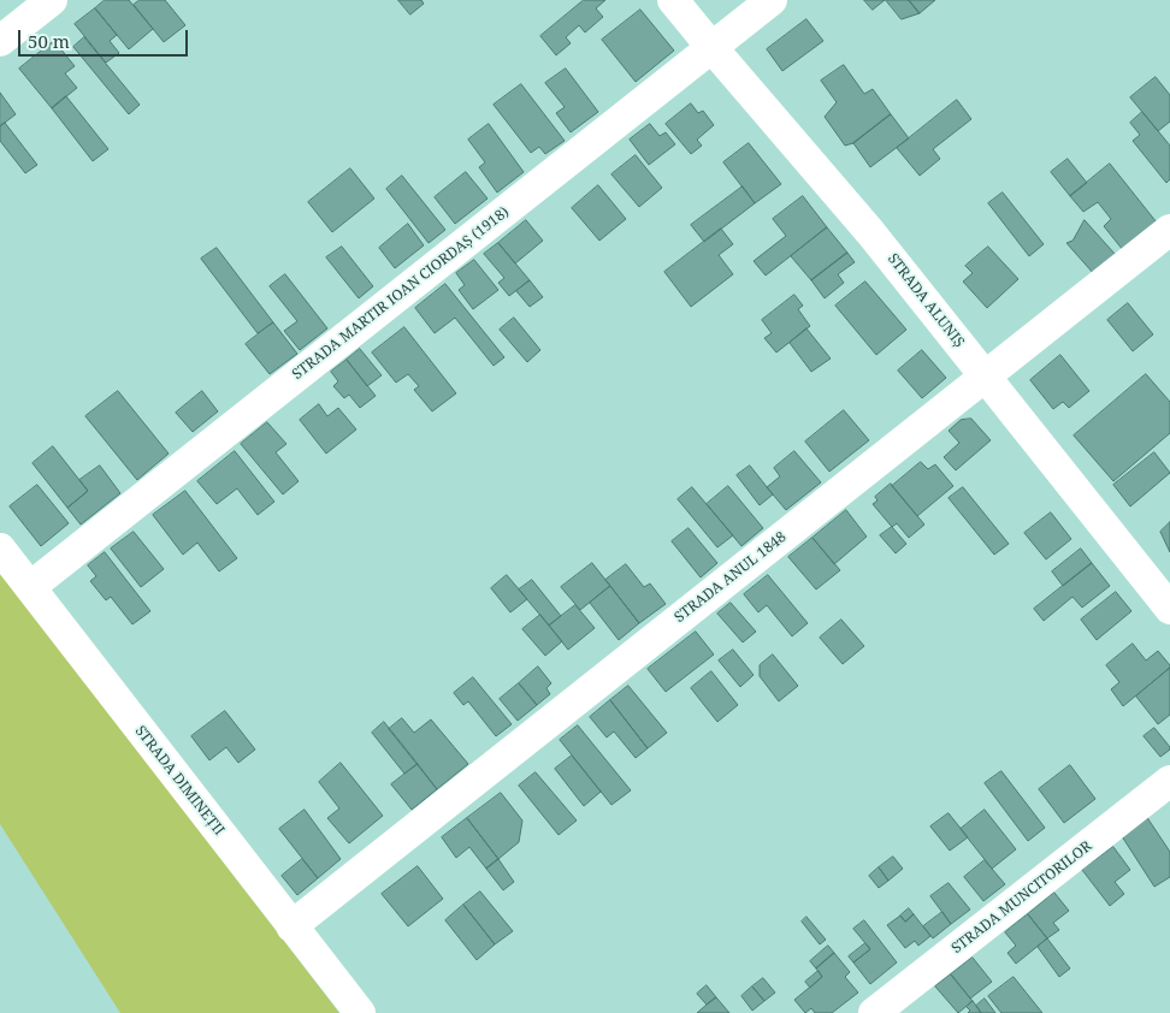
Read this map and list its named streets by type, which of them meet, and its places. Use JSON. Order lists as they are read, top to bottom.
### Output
{
  "streets": {
    "street": [
      "STRADA MARTIR IOAN CIORDAȘ (1918)",
      "STRADA ALUNIȘ",
      "STRADA ANUL 1848",
      "STRADA DIMINEȚII",
      "STRADA MUNCITORILOR"
    ]
  },
  "crossings": [
    ["STRADA MARTIR IOAN CIORDAȘ (1918)", "STRADA ALUNIȘ"],
    ["STRADA MARTIR IOAN CIORDAȘ (1918)", "STRADA DIMINEȚII"],
    ["STRADA ALUNIȘ", "STRADA ANUL 1848"],
    ["STRADA ANUL 1848", "STRADA DIMINEȚII"]
  ],
  "scale_bar": "50 m"
}
